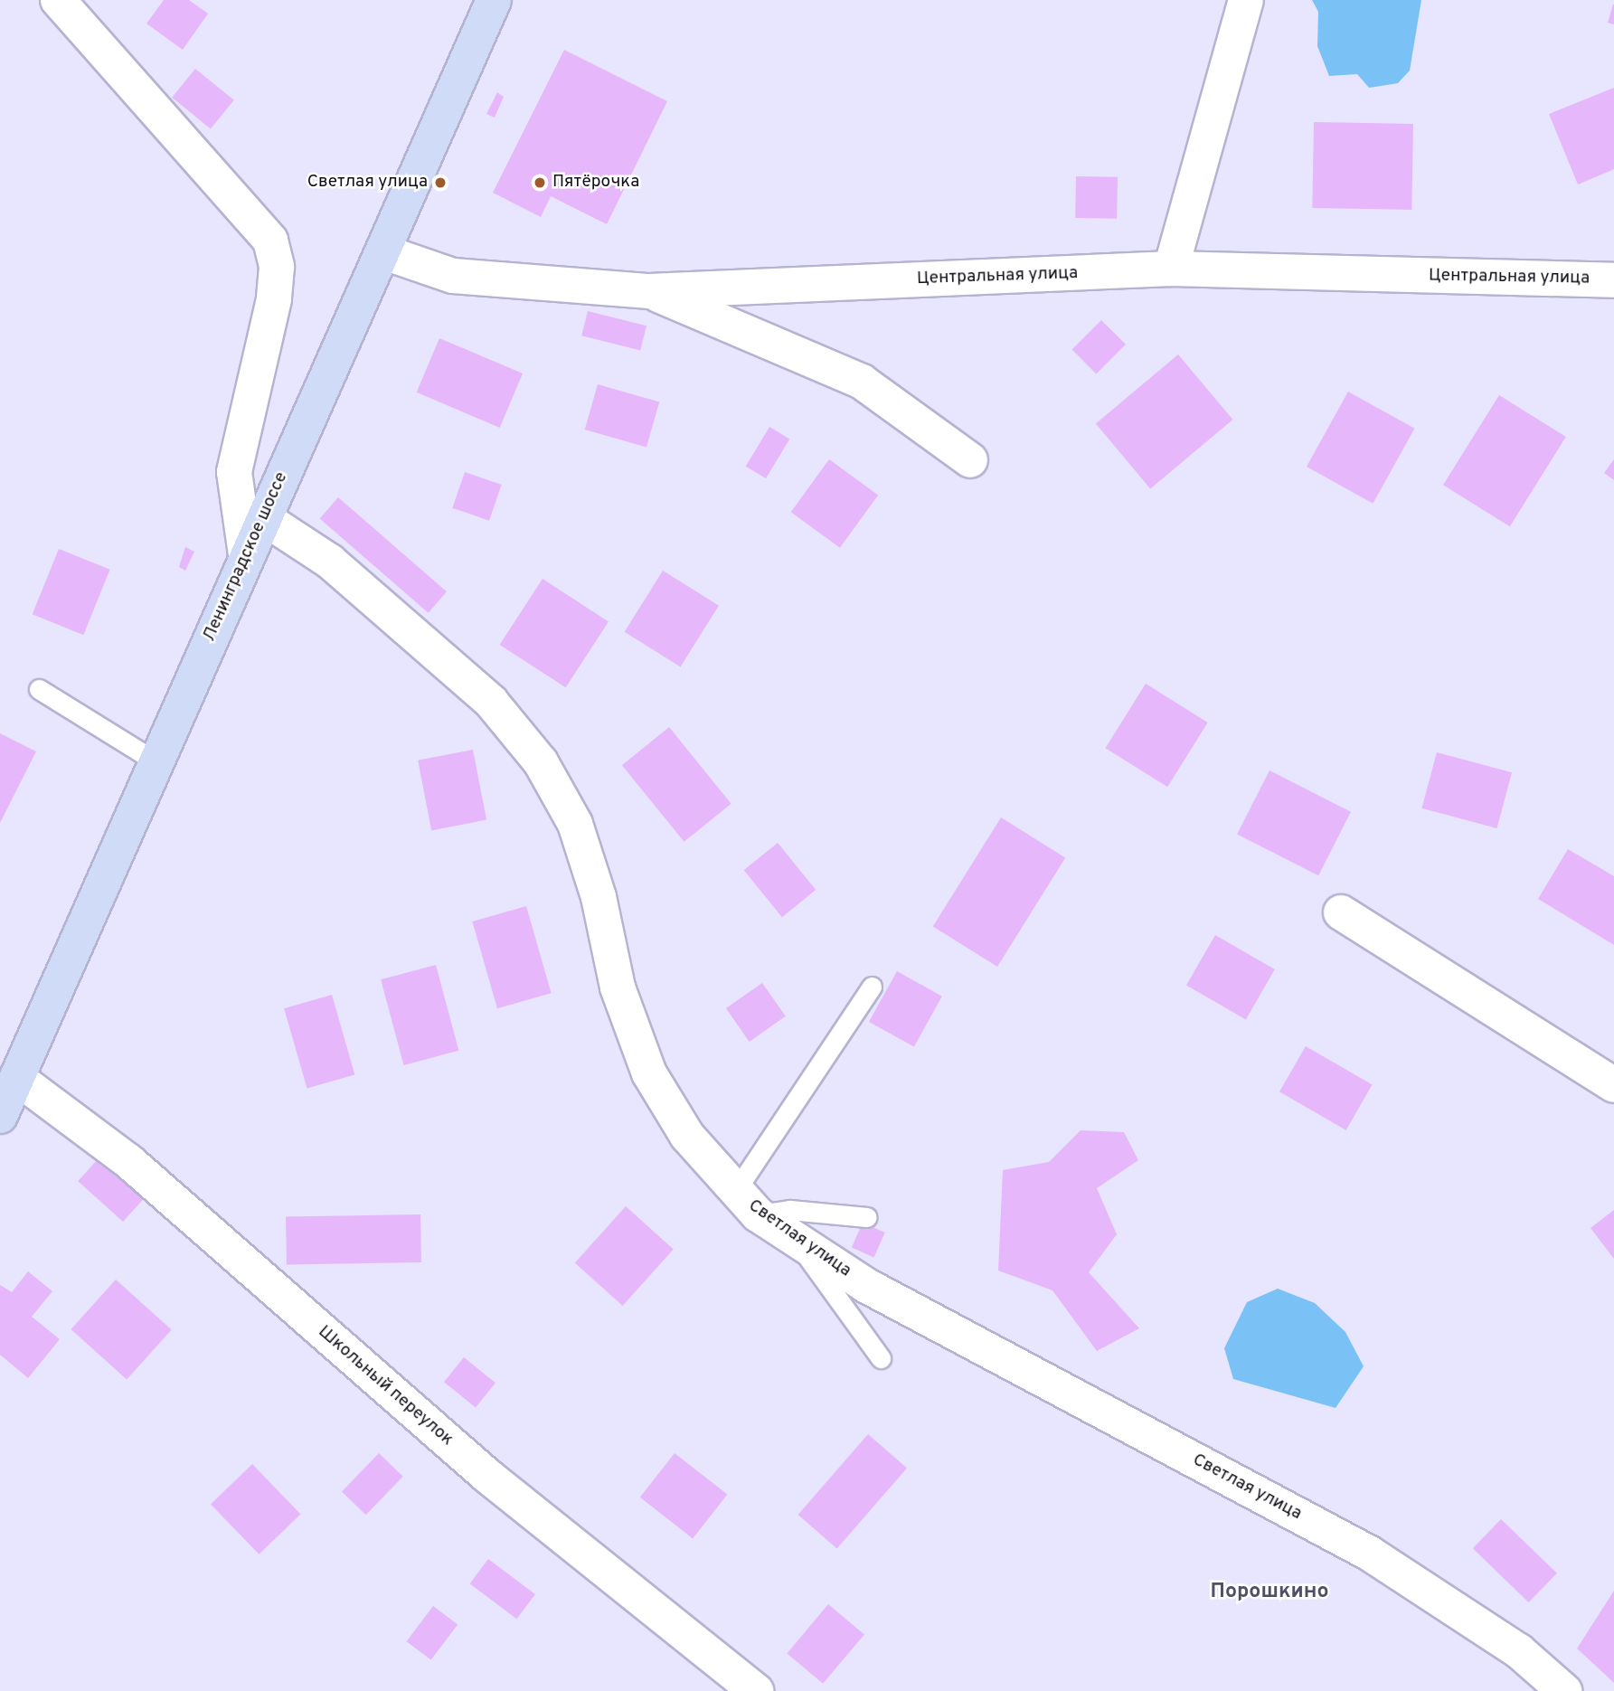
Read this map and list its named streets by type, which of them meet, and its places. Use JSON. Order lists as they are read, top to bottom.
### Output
{
  "streets": {
    "main road": ["Ленинградское шоссе"],
    "street": ["Центральная улица", "Светлая улица", "Школьный переулок"]
  },
  "crossings": [
    ["Центральная улица", "Ленинградское шоссе"],
    ["Ленинградское шоссе", "Светлая улица"],
    ["Ленинградское шоссе", "Школьный переулок"]
  ],
  "districts": ["Порошкино"],
  "places": ["Светлая улица", "Пятёрочка"]
}
